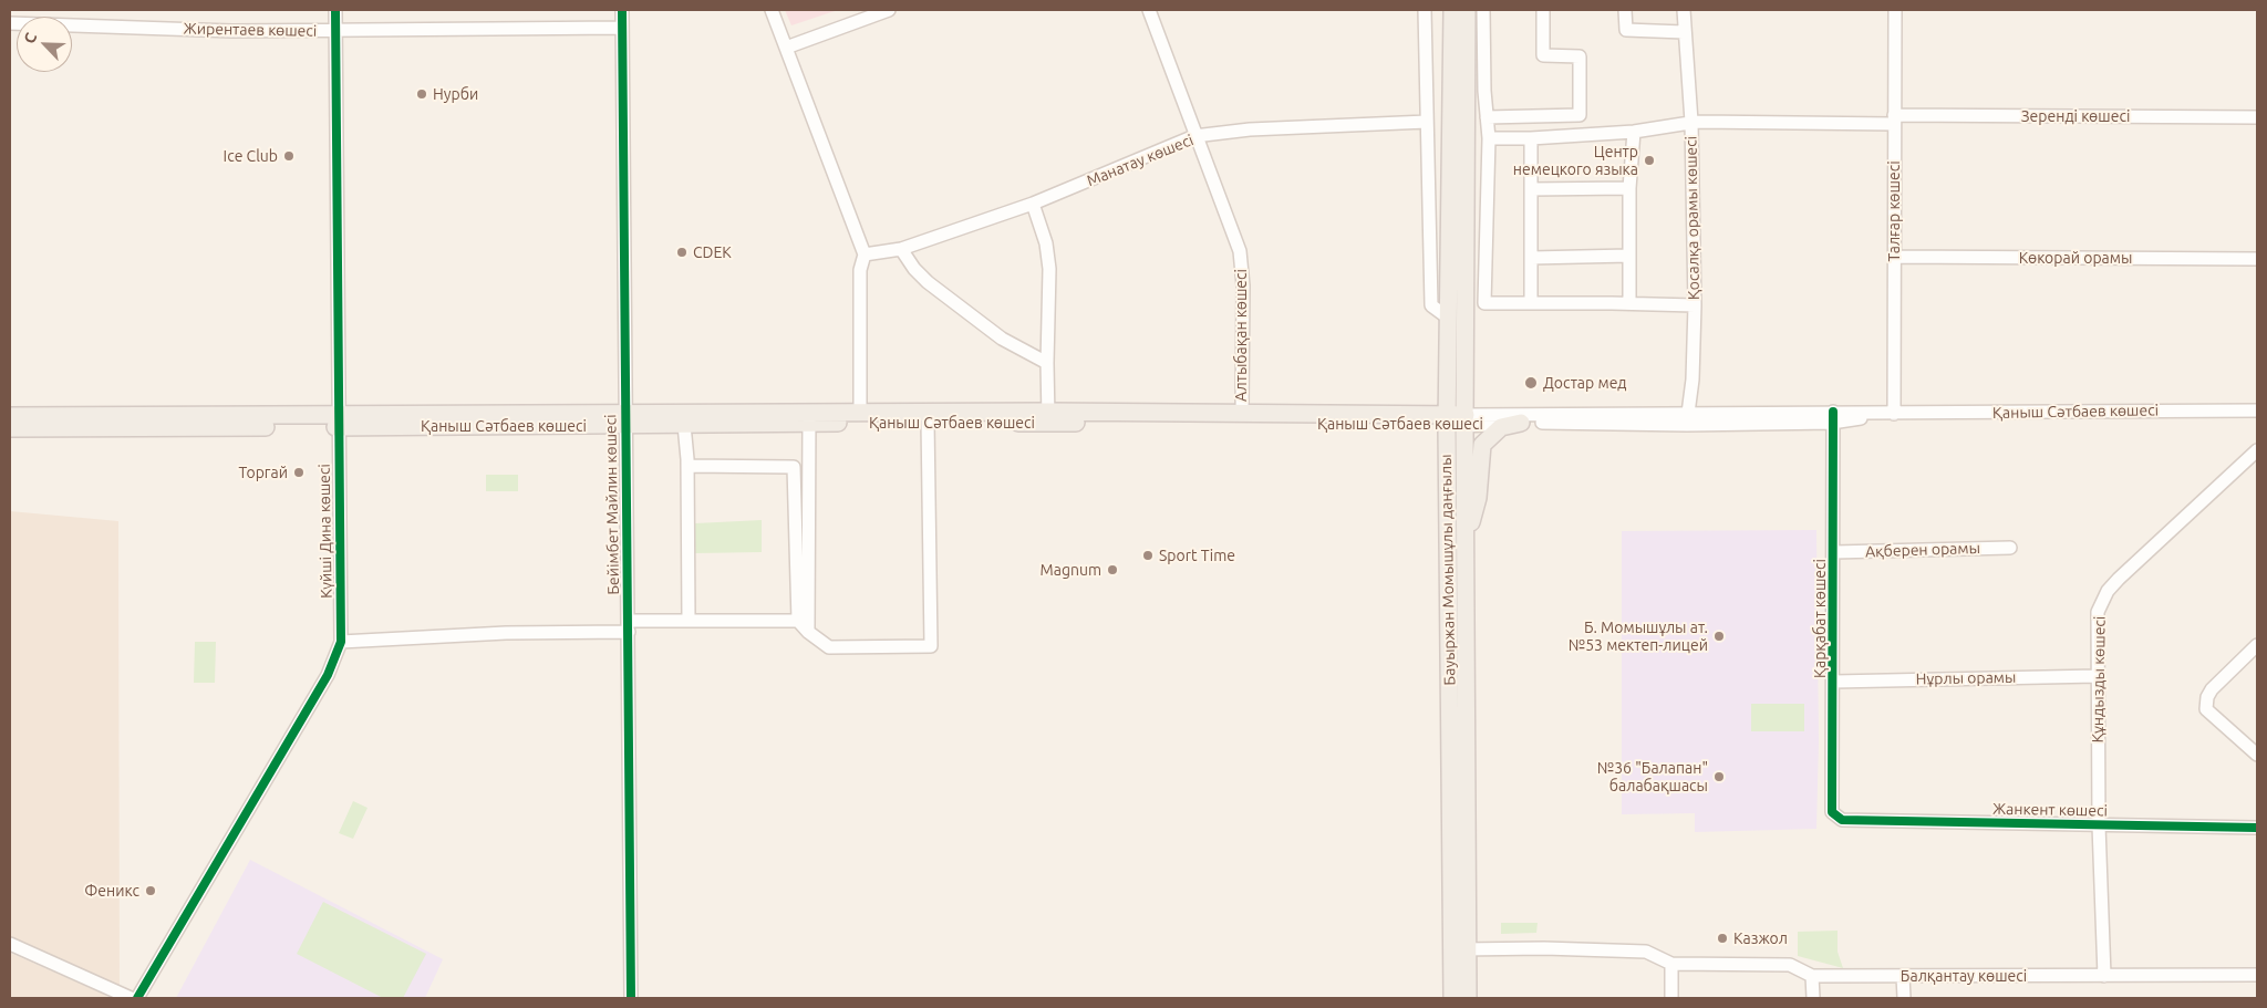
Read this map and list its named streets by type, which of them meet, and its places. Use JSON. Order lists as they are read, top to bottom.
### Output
{
  "streets": {
    "main road": ["Қаныш Сәтбаев көшесі", "Бауыржан Момышұлы даңғылы"],
    "street": [
      "Жирентаев көшесі",
      "Зеренді көшесі",
      "Манатау көшесі",
      "Талғар көшесі",
      "Қосалқа орамы көшесі",
      "Көкорай орамы",
      "Алтыбақан көшесі",
      "Бейімбет Майлин көшесі",
      "Күйші Дина көшесі",
      "Ақберен орамы",
      "Қарқабат көшесі",
      "Нұрлы орамы",
      "Құндызды көшесі",
      "Жанкент көшесі",
      "Балқантау көшесі"
    ]
  },
  "crossings": [
    ["Жирентаев көшесі", "Бейімбет Майлин көшесі"],
    ["Жирентаев көшесі", "Күйші Дина көшесі"],
    ["Зеренді көшесі", "Талғар көшесі"],
    ["Зеренді көшесі", "Қосалқа орамы көшесі"],
    ["Манатау көшесі", "Алтыбақан көшесі"],
    ["Талғар көшесі", "Көкорай орамы"],
    ["Талғар көшесі", "Қаныш Сәтбаев көшесі"],
    ["Қосалқа орамы көшесі", "Қаныш Сәтбаев көшесі"],
    ["Алтыбақан көшесі", "Қаныш Сәтбаев көшесі"],
    ["Қаныш Сәтбаев көшесі", "Бейімбет Майлин көшесі"],
    ["Қаныш Сәтбаев көшесі", "Күйші Дина көшесі"],
    ["Қаныш Сәтбаев көшесі", "Бауыржан Момышұлы даңғылы"],
    ["Қаныш Сәтбаев көшесі", "Қарқабат көшесі"],
    ["Ақберен орамы", "Қарқабат көшесі"],
    ["Қарқабат көшесі", "Нұрлы орамы"],
    ["Қарқабат көшесі", "Жанкент көшесі"],
    ["Нұрлы орамы", "Құндызды көшесі"],
    ["Құндызды көшесі", "Жанкент көшесі"],
    ["Құндызды көшесі", "Балқантау көшесі"]
  ],
  "places": [
    "Нурби",
    "Ice Club",
    "Центр немецкого языка",
    "CDEK",
    "Достар мед",
    "Торгай",
    "Sport Time",
    "Magnum",
    "Б. Момышұлы ат. №53 мектеп-лицей",
    "№36 \"Балапан\" балабақшасы",
    "Феникс",
    "Казжол"
  ],
  "north": "top left"
}
